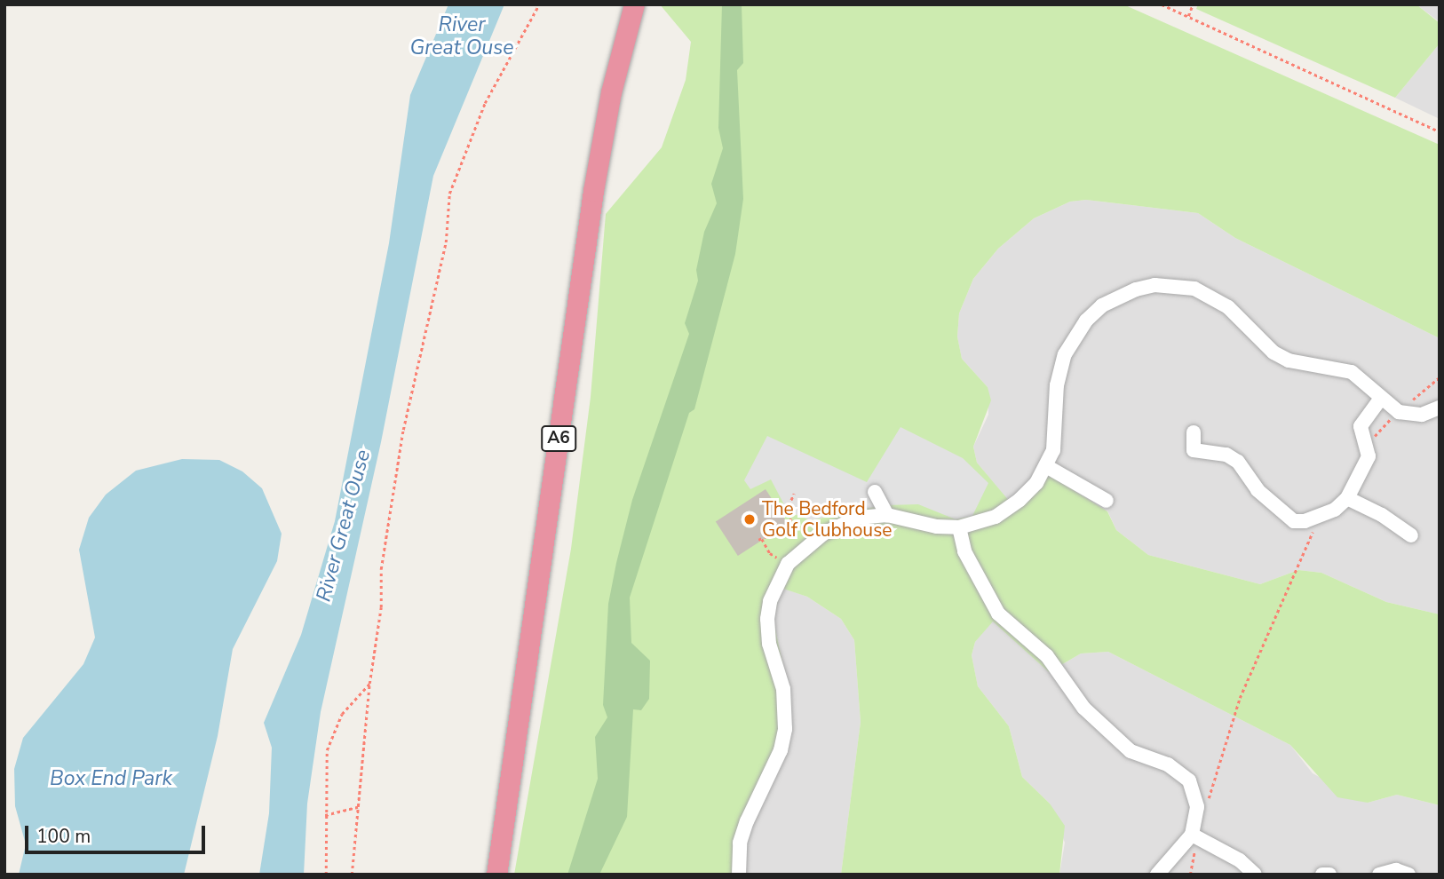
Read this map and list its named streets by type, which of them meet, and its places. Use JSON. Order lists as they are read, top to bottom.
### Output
{
  "streets": {
    "highway": ["A6"]
  },
  "water": ["River Great Ouse", "Box End Park"],
  "places": ["The Bedford Golf Clubhouse"],
  "scale_bar": "100 m"
}
